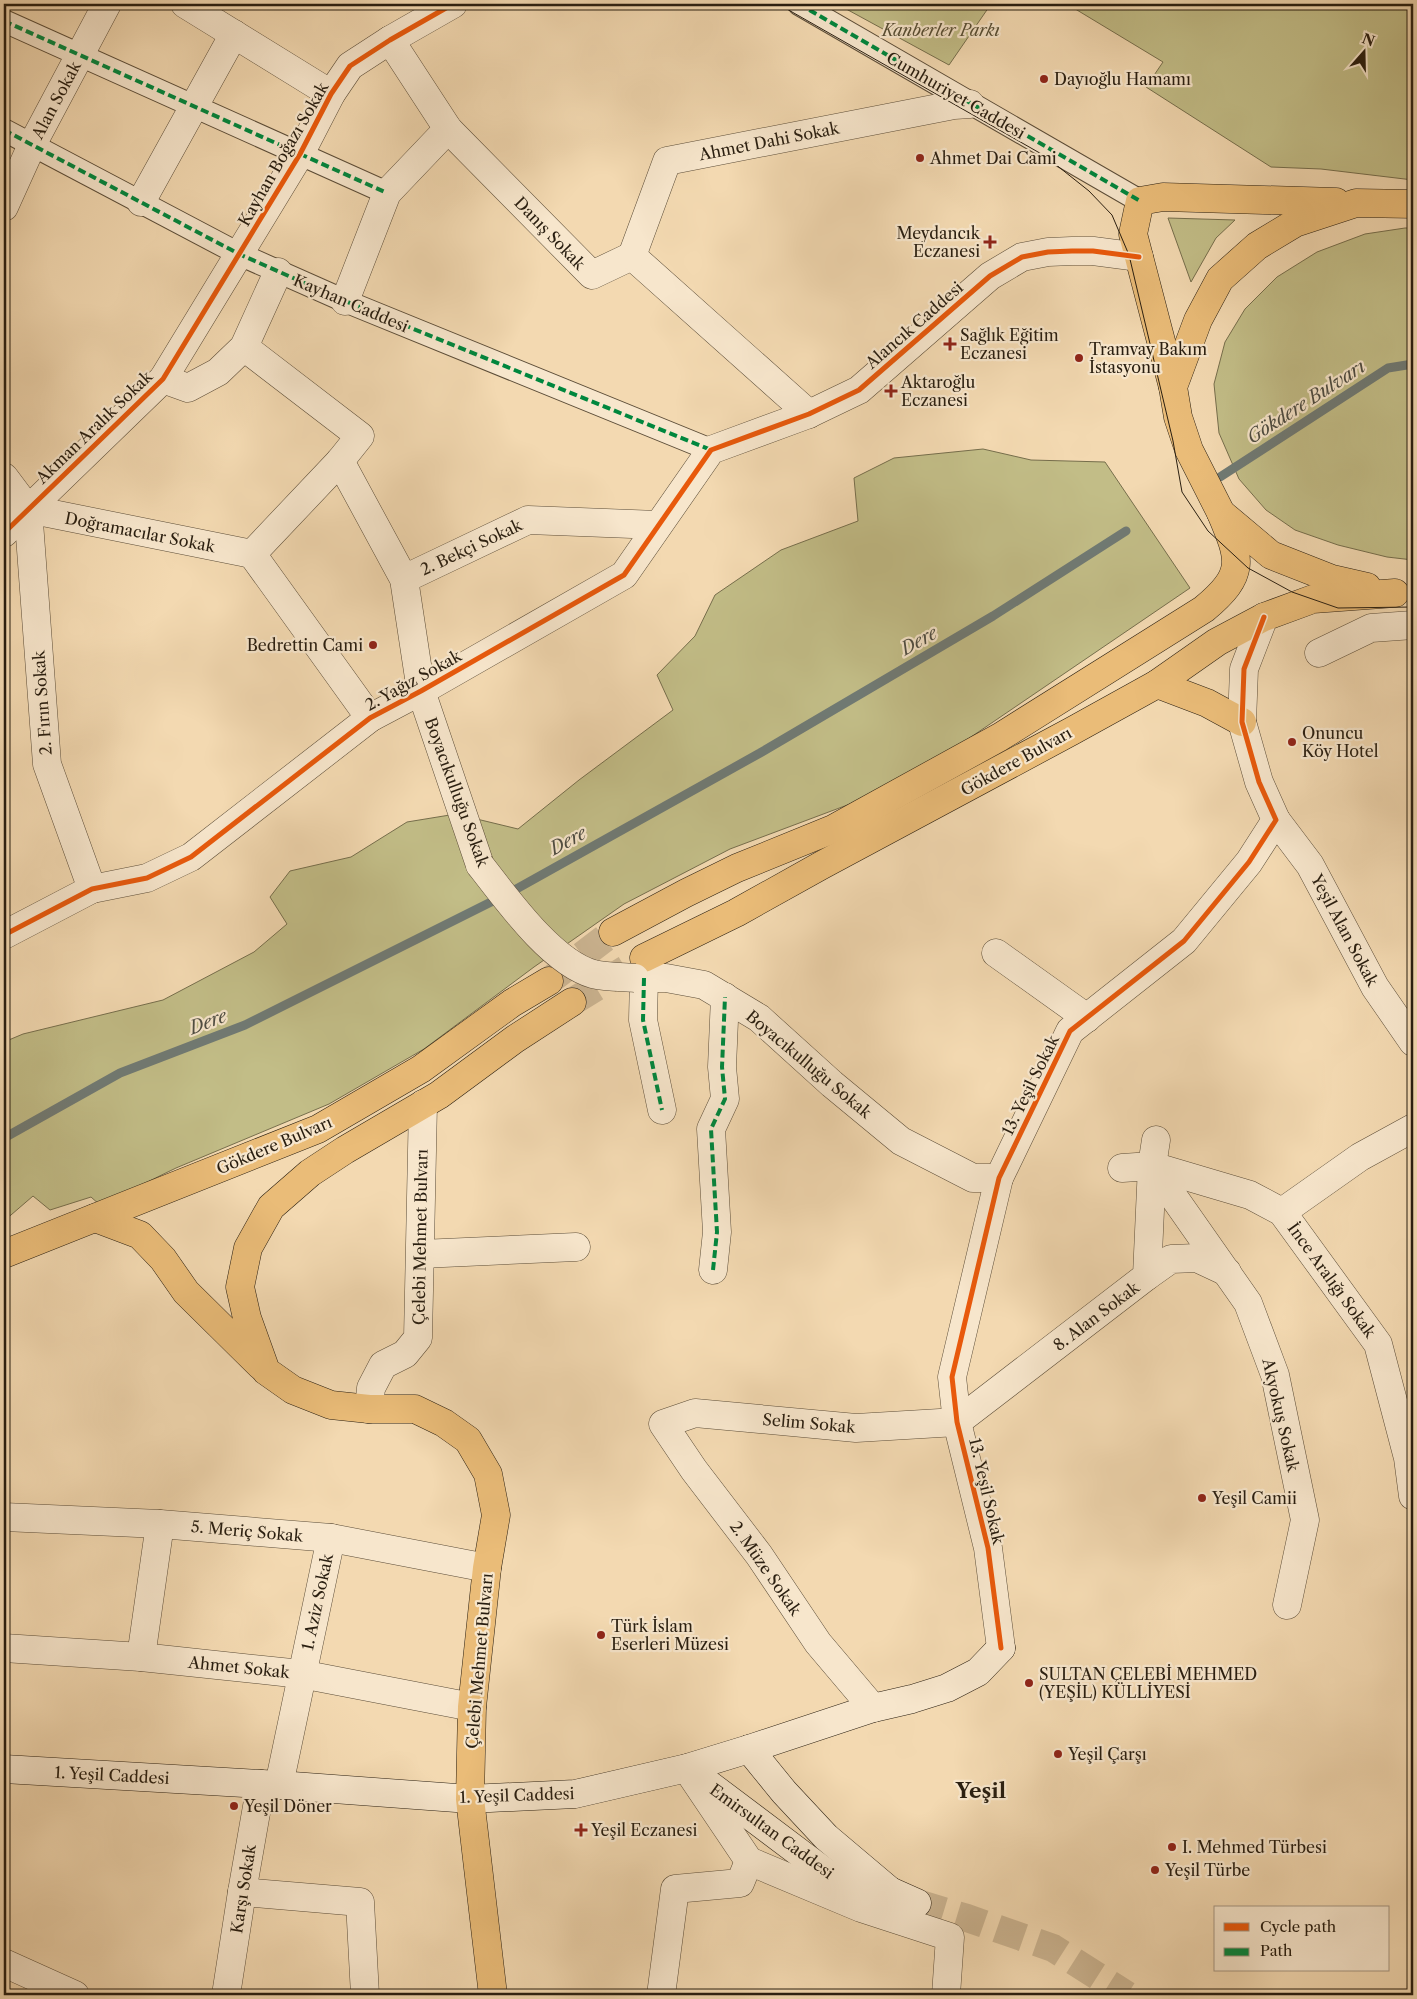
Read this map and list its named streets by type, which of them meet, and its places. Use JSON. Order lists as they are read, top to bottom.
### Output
{
  "streets": {
    "main road": ["Gökdere Bulvarı", "Çelebi Mehmet Bulvarı"],
    "street": [
      "Cumhuriyet Caddesi",
      "Alan Sokak",
      "Ahmet Dahi Sokak",
      "Kayhan Boğazı Sokak",
      "Danış Sokak",
      "Kayhan Caddesi",
      "Alancık Caddesi",
      "Akman Aralık Sokak",
      "Doğramacılar Sokak",
      "2. Bekçi Sokak",
      "2. Yağız Sokak",
      "2. Fırın Sokak",
      "Boyacıkulluğu Sokak",
      "Yeşil Alan Sokak",
      "13. Yeşil Sokak",
      "İnce Aralığı Sokak",
      "8. Alan Sokak",
      "Akyokuş Sokak",
      "Selim Sokak",
      "5. Meriç Sokak",
      "2. Müze Sokak",
      "1. Aziz Sokak",
      "Ahmet Sokak",
      "1. Yeşil Caddesi",
      "Emirsultan Caddesi",
      "Karşı Sokak"
    ]
  },
  "crossings": [
    ["Cumhuriyet Caddesi", "Ahmet Dahi Sokak"],
    ["Cumhuriyet Caddesi", "Gökdere Bulvarı"],
    ["Alan Sokak", "Kayhan Caddesi"],
    ["Ahmet Dahi Sokak", "Danış Sokak"],
    ["Kayhan Boğazı Sokak", "Danış Sokak"],
    ["Kayhan Boğazı Sokak", "Kayhan Caddesi"],
    ["Kayhan Boğazı Sokak", "Akman Aralık Sokak"],
    ["Kayhan Caddesi", "Alancık Caddesi"],
    ["Kayhan Caddesi", "Akman Aralık Sokak"],
    ["Kayhan Caddesi", "2. Yağız Sokak"],
    ["Alancık Caddesi", "2. Yağız Sokak"],
    ["Alancık Caddesi", "Gökdere Bulvarı"],
    ["Akman Aralık Sokak", "Doğramacılar Sokak"],
    ["Akman Aralık Sokak", "2. Fırın Sokak"],
    ["Doğramacılar Sokak", "2. Fırın Sokak"],
    ["2. Bekçi Sokak", "2. Yağız Sokak"],
    ["2. Bekçi Sokak", "Boyacıkulluğu Sokak"],
    ["2. Yağız Sokak", "2. Fırın Sokak"],
    ["2. Yağız Sokak", "Boyacıkulluğu Sokak"],
    ["Gökdere Bulvarı", "Boyacıkulluğu Sokak"],
    ["Gökdere Bulvarı", "Çelebi Mehmet Bulvarı"],
    ["Boyacıkulluğu Sokak", "13. Yeşil Sokak"],
    ["Yeşil Alan Sokak", "13. Yeşil Sokak"],
    ["13. Yeşil Sokak", "8. Alan Sokak"],
    ["13. Yeşil Sokak", "Selim Sokak"],
    ["13. Yeşil Sokak", "1. Yeşil Caddesi"],
    ["Çelebi Mehmet Bulvarı", "5. Meriç Sokak"],
    ["Çelebi Mehmet Bulvarı", "Ahmet Sokak"],
    ["Çelebi Mehmet Bulvarı", "1. Yeşil Caddesi"],
    ["8. Alan Sokak", "Akyokuş Sokak"],
    ["8. Alan Sokak", "Selim Sokak"],
    ["Selim Sokak", "2. Müze Sokak"],
    ["5. Meriç Sokak", "1. Aziz Sokak"],
    ["2. Müze Sokak", "1. Yeşil Caddesi"],
    ["1. Aziz Sokak", "Ahmet Sokak"],
    ["1. Aziz Sokak", "1. Yeşil Caddesi"],
    ["1. Aziz Sokak", "Karşı Sokak"],
    ["1. Yeşil Caddesi", "Emirsultan Caddesi"],
    ["1. Yeşil Caddesi", "Karşı Sokak"]
  ],
  "districts": ["Yeşil"],
  "water": ["Gökdere Bulvarı", "Dere"],
  "parks": ["Kanberler Parkı"],
  "places": {
    "other": [
      "Dayıoğlu Hamamı",
      "Ahmet Dai Cami",
      "Tramvay Bakım İstasyonu",
      "Bedrettin Cami",
      "Onuncu Köy Hotel",
      "Yeşil Camii",
      "Türk İslam Eserleri Müzesi",
      "SULTAN ÇELEBİ MEHMED (YEŞİL) KÜLLİYESİ",
      "Yeşil Çarşı",
      "Yeşil Döner",
      "I. Mehmed Türbesi",
      "Yeşil Türbe"
    ],
    "health": [
      "Meydancık Eczanesi",
      "Sağlık Eğitim Eczanesi",
      "Aktaroğlu Eczanesi",
      "Yeşil Eczanesi"
    ]
  },
  "legend": ["Cycle path", "Path"],
  "north": "top"
}
